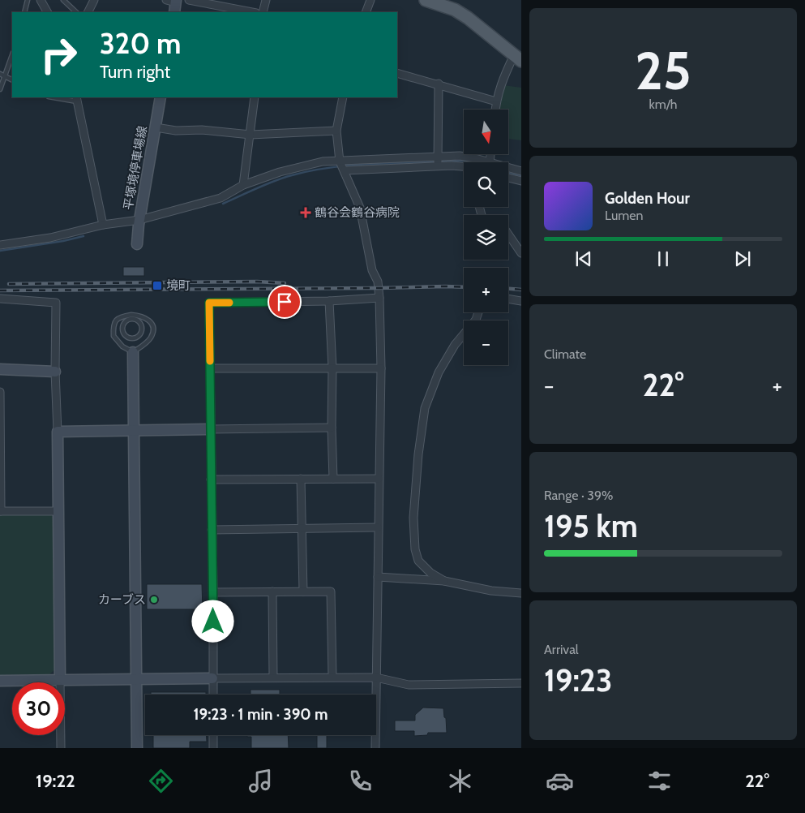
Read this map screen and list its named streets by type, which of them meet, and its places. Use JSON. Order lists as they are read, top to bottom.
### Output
{
  "streets": {
    "street": ["平塚境停車場線"]
  },
  "places": {
    "health": ["鶴谷会鶴谷病院"],
    "transit": ["境町"],
    "other": ["カーブス"]
  },
  "north": "bottom",
  "page": {
    "tile": [
      ["25", "km/h"],
      "Climate",
      ["Range · 39%", "195 km"],
      ["Arrival", "19:23"]
    ],
    "turn": ["320 m", "Turn right"],
    "map_buttons": ["+", "−"],
    "song": ["Golden Hour", "Lumen"],
    "heat": ["−", "22°", "+"],
    "limit": "30",
    "trip": "19:23 · 1 min · 390 m",
    "tabs": ["19:22", "22°"]
  }
}
